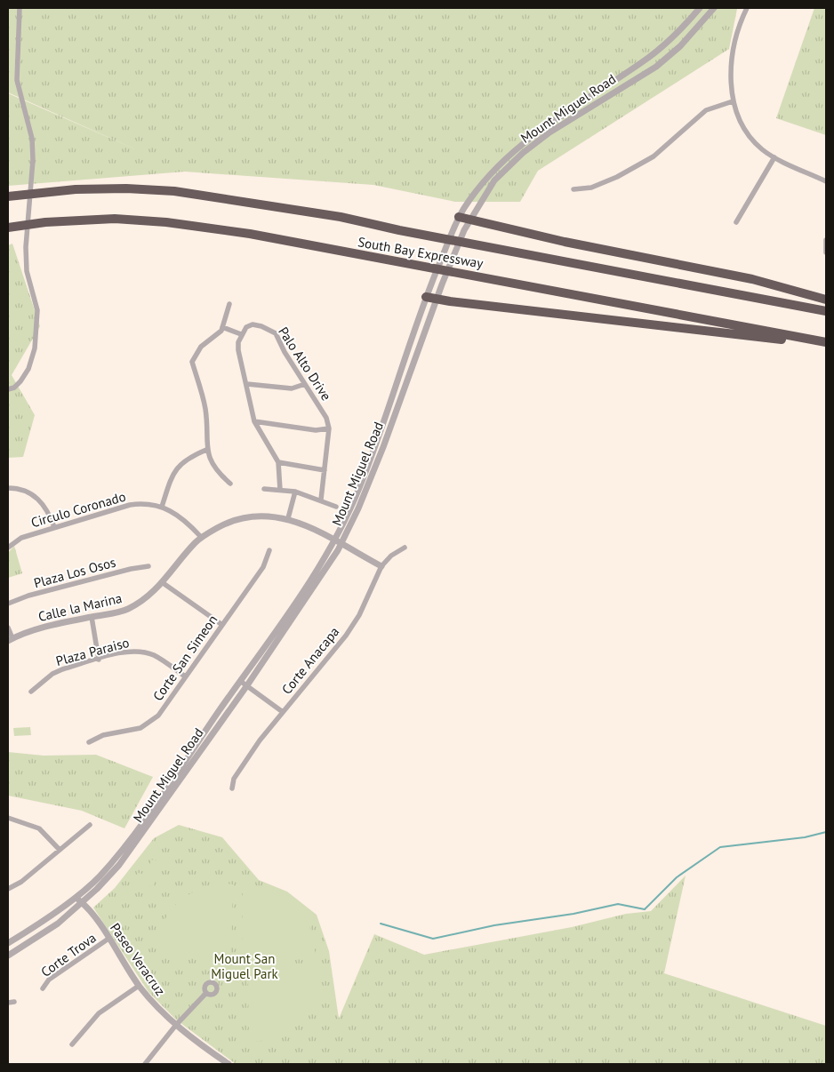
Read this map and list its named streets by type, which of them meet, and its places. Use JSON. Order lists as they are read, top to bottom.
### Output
{
  "streets": {
    "highway": ["South Bay Expressway"],
    "street": [
      "Mount Miguel Road",
      "Palo Alto Drive",
      "Circulo Coronado",
      "Plaza Los Osos",
      "Calle la Marina",
      "Plaza Paraiso",
      "Corte San Simeon",
      "Corte Anacapa",
      "Corte Trova",
      "Paseo Veracruz"
    ]
  },
  "crossings": [
    ["Mount Miguel Road", "Calle la Marina"],
    ["Mount Miguel Road", "Paseo Veracruz"],
    ["Circulo Coronado", "Calle la Marina"],
    ["Calle la Marina", "Corte Anacapa"],
    ["Plaza Paraiso", "Corte San Simeon"],
    ["Corte Trova", "Paseo Veracruz"]
  ],
  "parks": ["Mount San Miguel Park"]
}
